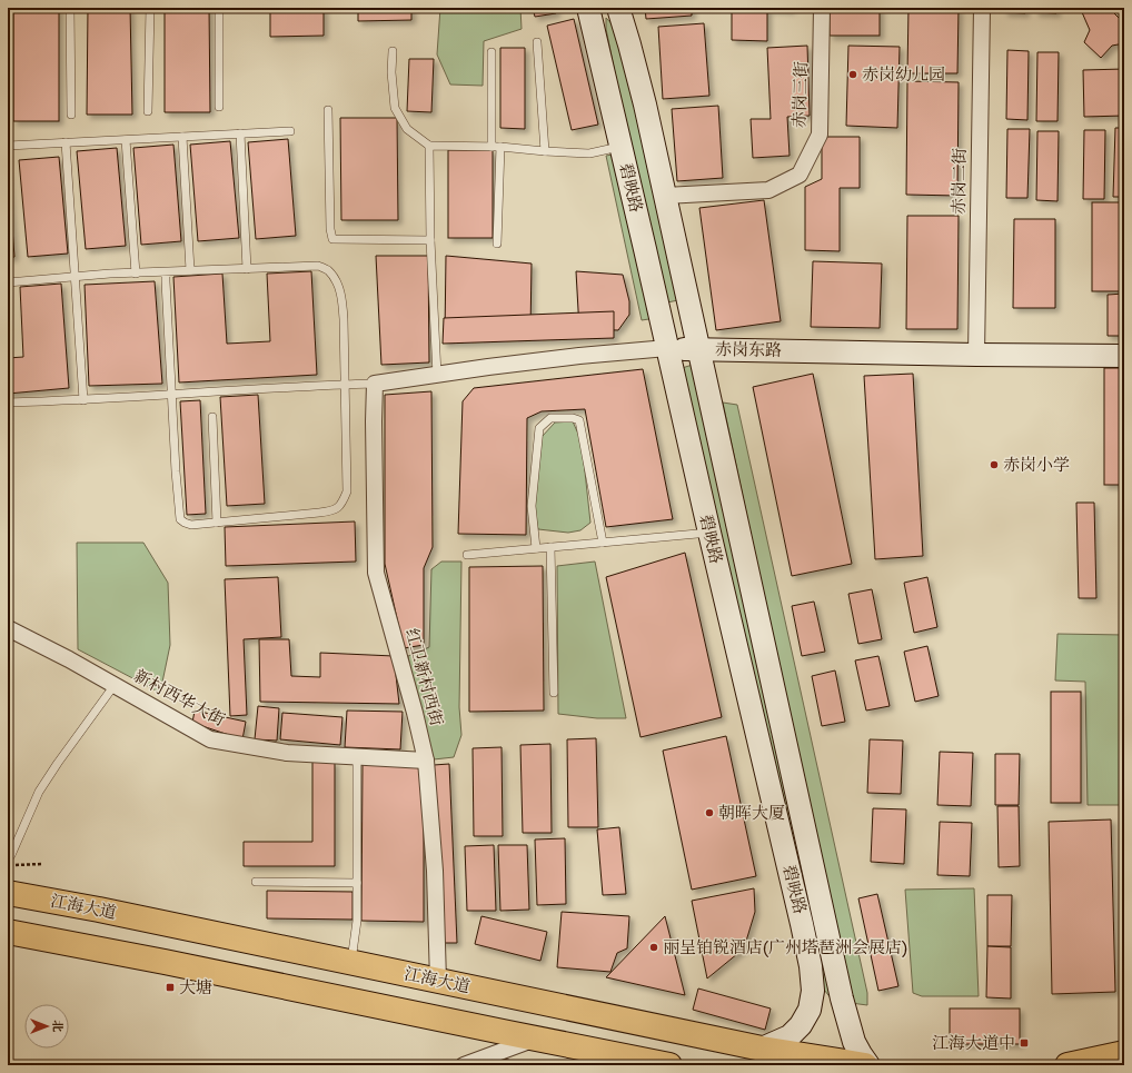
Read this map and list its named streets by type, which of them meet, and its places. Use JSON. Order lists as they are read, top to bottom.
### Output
{
  "streets": {
    "highway": ["江海大道"],
    "main road": ["碧映路", "赤岗东路"],
    "street": [
      "赤岗三街",
      "赤岗二街",
      "红卫新村西街",
      "新村西华大街"
    ]
  },
  "crossings": [
    ["赤岗三街", "碧映路"],
    ["赤岗二街", "赤岗东路"],
    ["碧映路", "赤岗东路"],
    ["碧映路", "江海大道"],
    ["赤岗东路", "红卫新村西街"],
    ["红卫新村西街", "新村西华大街"],
    ["红卫新村西街", "江海大道"]
  ],
  "places": {
    "other": [
      "赤岗幼儿园",
      "赤岗小学",
      "朝晖大厦",
      "丽呈铂锐酒店(广州塔琶洲会展店)"
    ],
    "transit": ["大塘", "江海大道中"]
  },
  "north": "right"
}
